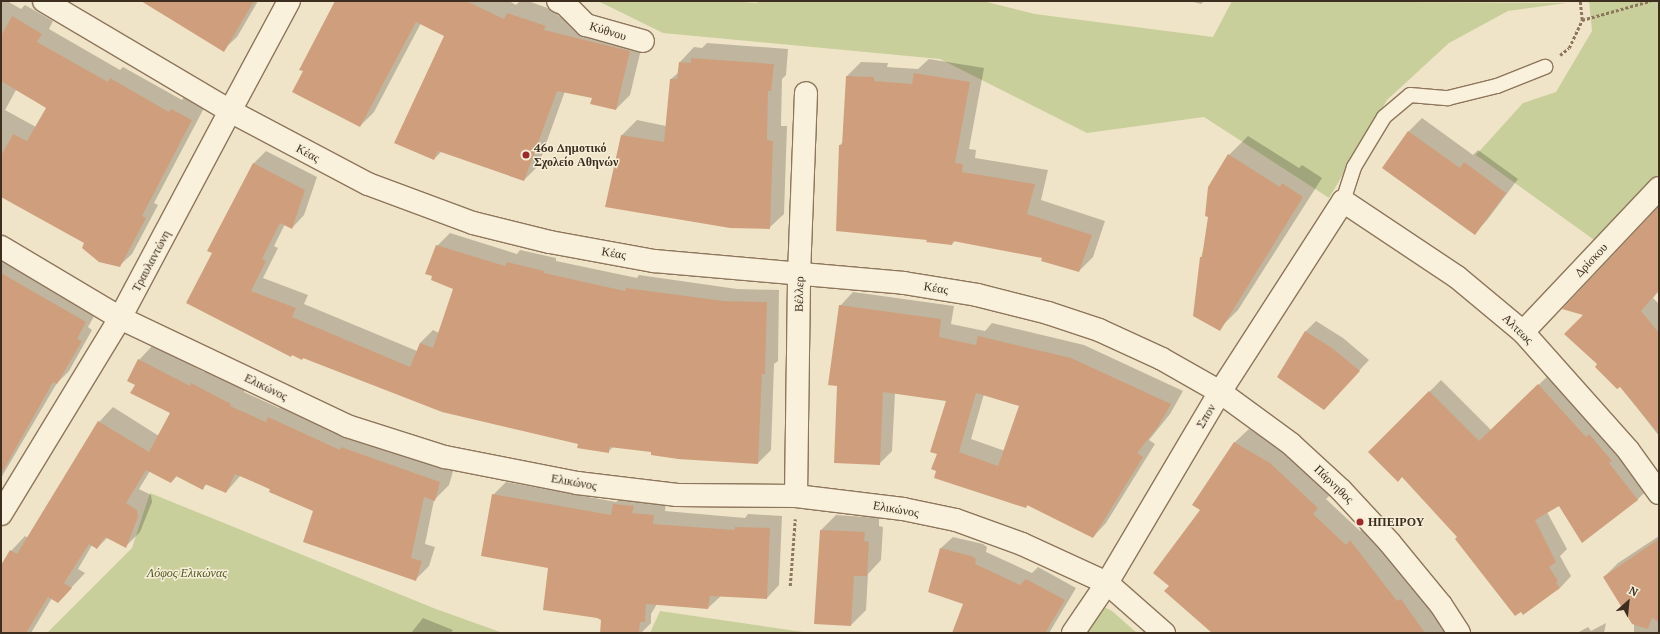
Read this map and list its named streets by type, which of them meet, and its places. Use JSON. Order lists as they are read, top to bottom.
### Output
{
  "streets": {
    "street": [
      "Κύθνου",
      "Κέας",
      "Δρίσκου",
      "Τραυλαντώνη",
      "Βέλλερ",
      "Αλτεως",
      "Ελικώνος",
      "Σπον",
      "Πάρνηθος"
    ]
  },
  "crossings": [
    ["Κέας", "Τραυλαντώνη"],
    ["Κέας", "Βέλλερ"],
    ["Κέας", "Σπον"],
    ["Κέας", "Πάρνηθος"],
    ["Δρίσκου", "Αλτεως"],
    ["Τραυλαντώνη", "Ελικώνος"],
    ["Βέλλερ", "Ελικώνος"],
    ["Αλτεως", "Σπον"],
    ["Ελικώνος", "Σπον"],
    ["Σπον", "Πάρνηθος"]
  ],
  "parks": ["Λόφος Ελικώνας"],
  "places": ["46ο Δημοτικό Σχολείο Αθηνών", "ΗΠΕΙΡΟΥ"],
  "north": "top right"
}
